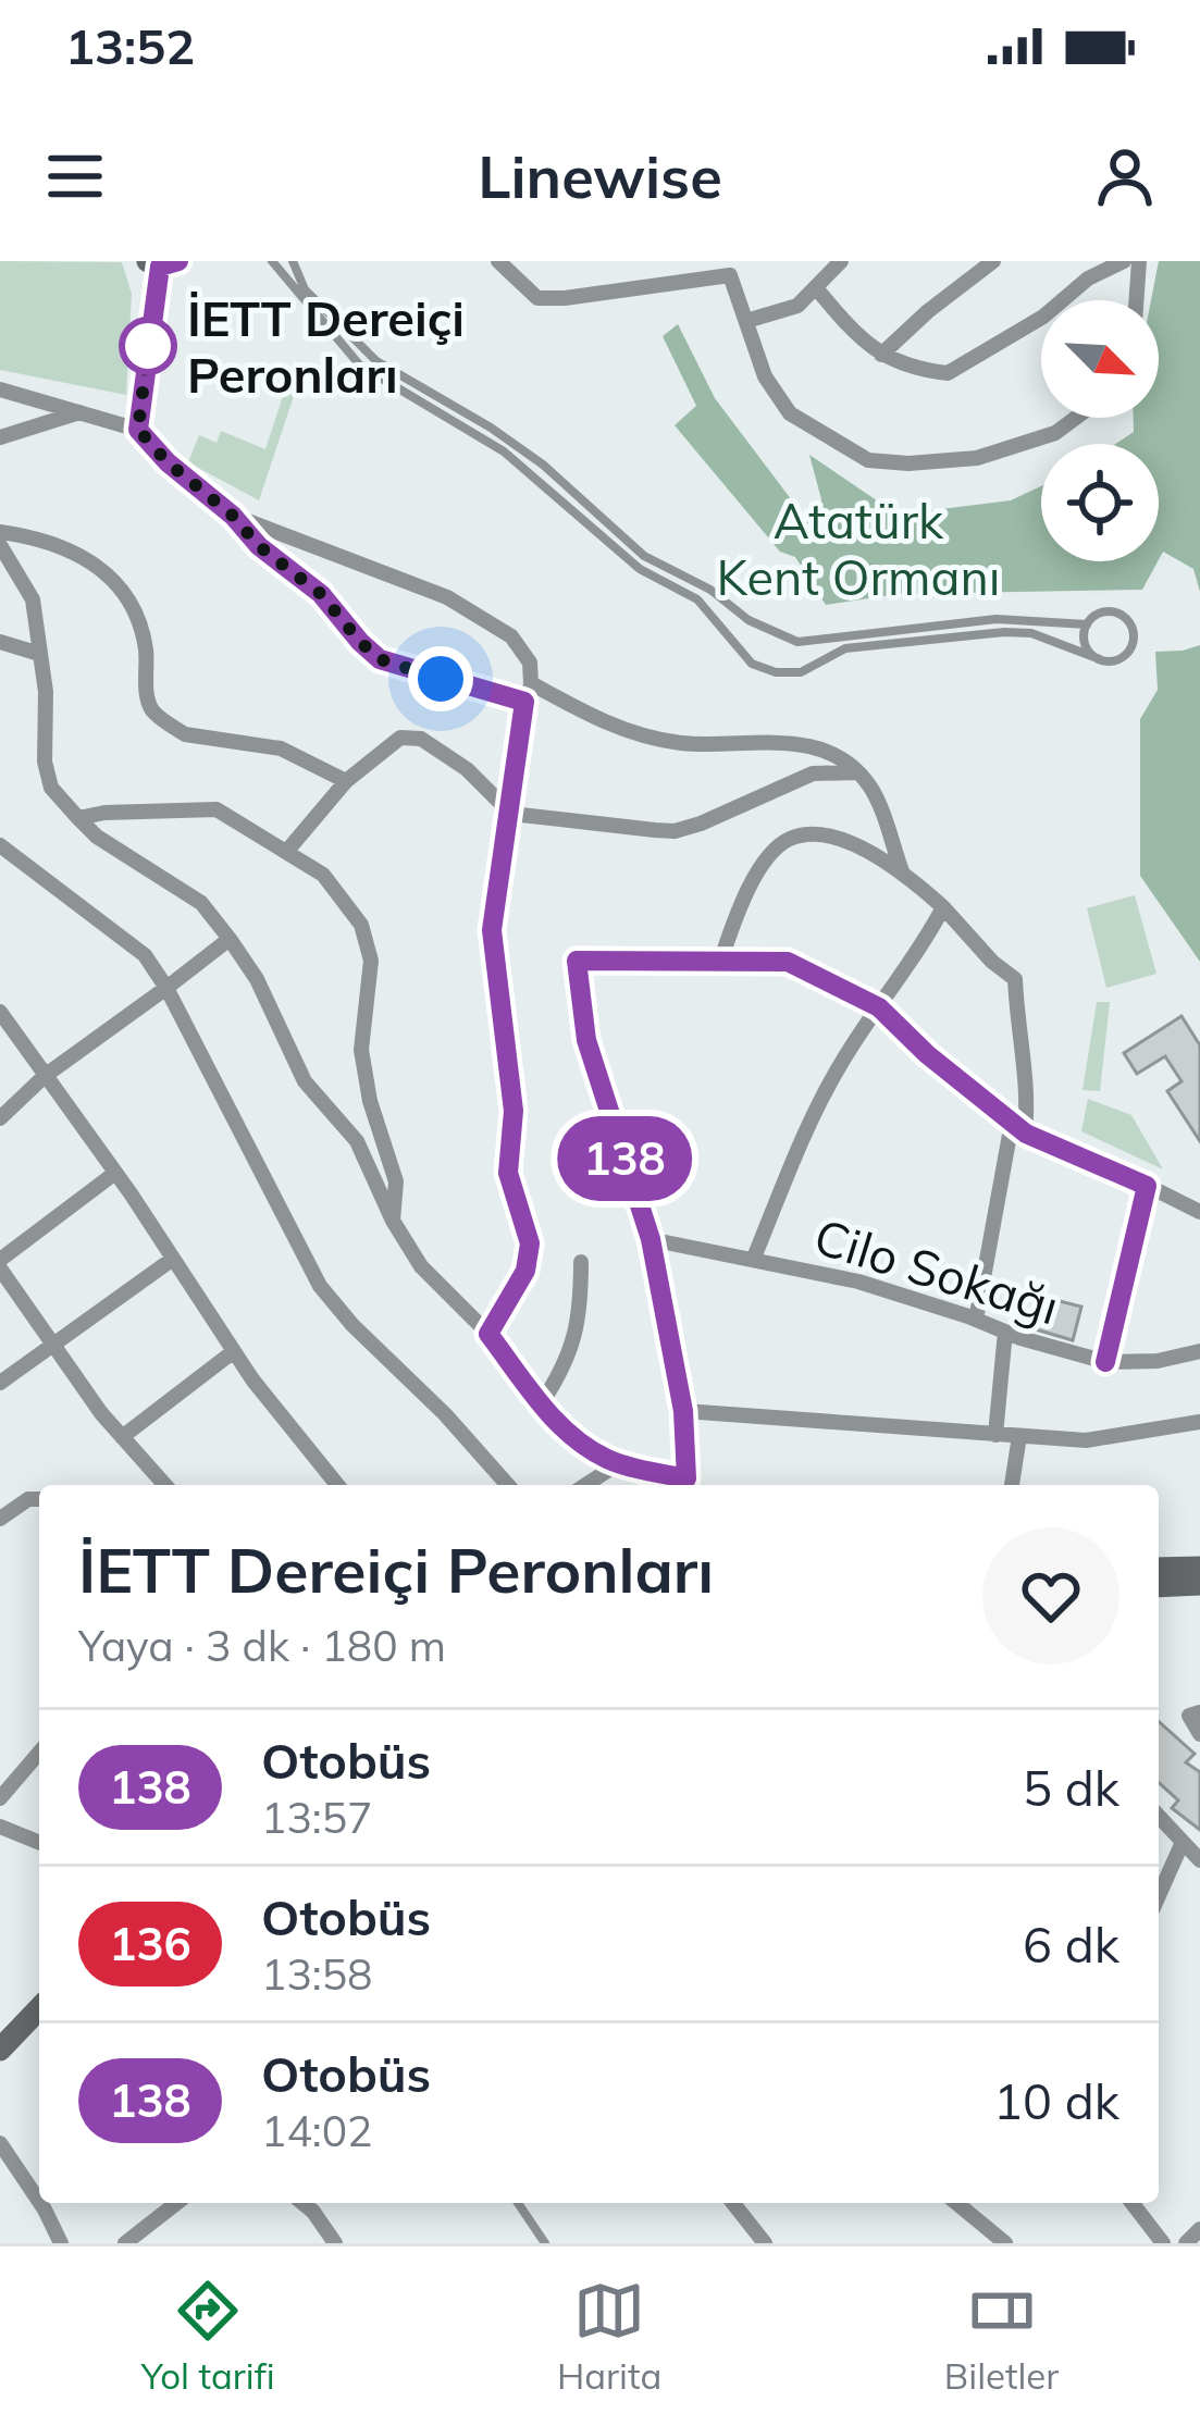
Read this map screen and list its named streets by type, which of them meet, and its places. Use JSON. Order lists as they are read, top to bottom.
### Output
{
  "streets": {
    "street": ["Cilo Sokağı"]
  },
  "parks": ["Atatürk Kent Ormanı"],
  "places": ["İETT Dereiçi Peronları"],
  "lines": ["bus line 138"],
  "north": "bottom right",
  "page": {
    "status": "13:52",
    "header": "Linewise",
    "on_map": "138",
    "heading": ["İETT Dereiçi Peronları", "Yaya · 3 dk · 180 m"],
    "list": [
      {
        "mark": "138",
        "name": "Otobüs",
        "note": "13:57",
        "value": "5 dk"
      },
      {
        "mark": "136",
        "name": "Otobüs",
        "note": "13:58",
        "value": "6 dk"
      },
      {
        "mark": "138",
        "name": "Otobüs",
        "note": "14:02",
        "value": "10 dk"
      }
    ],
    "tabs": ["Yol tarifi", "Harita", "Biletler"]
  }
}
